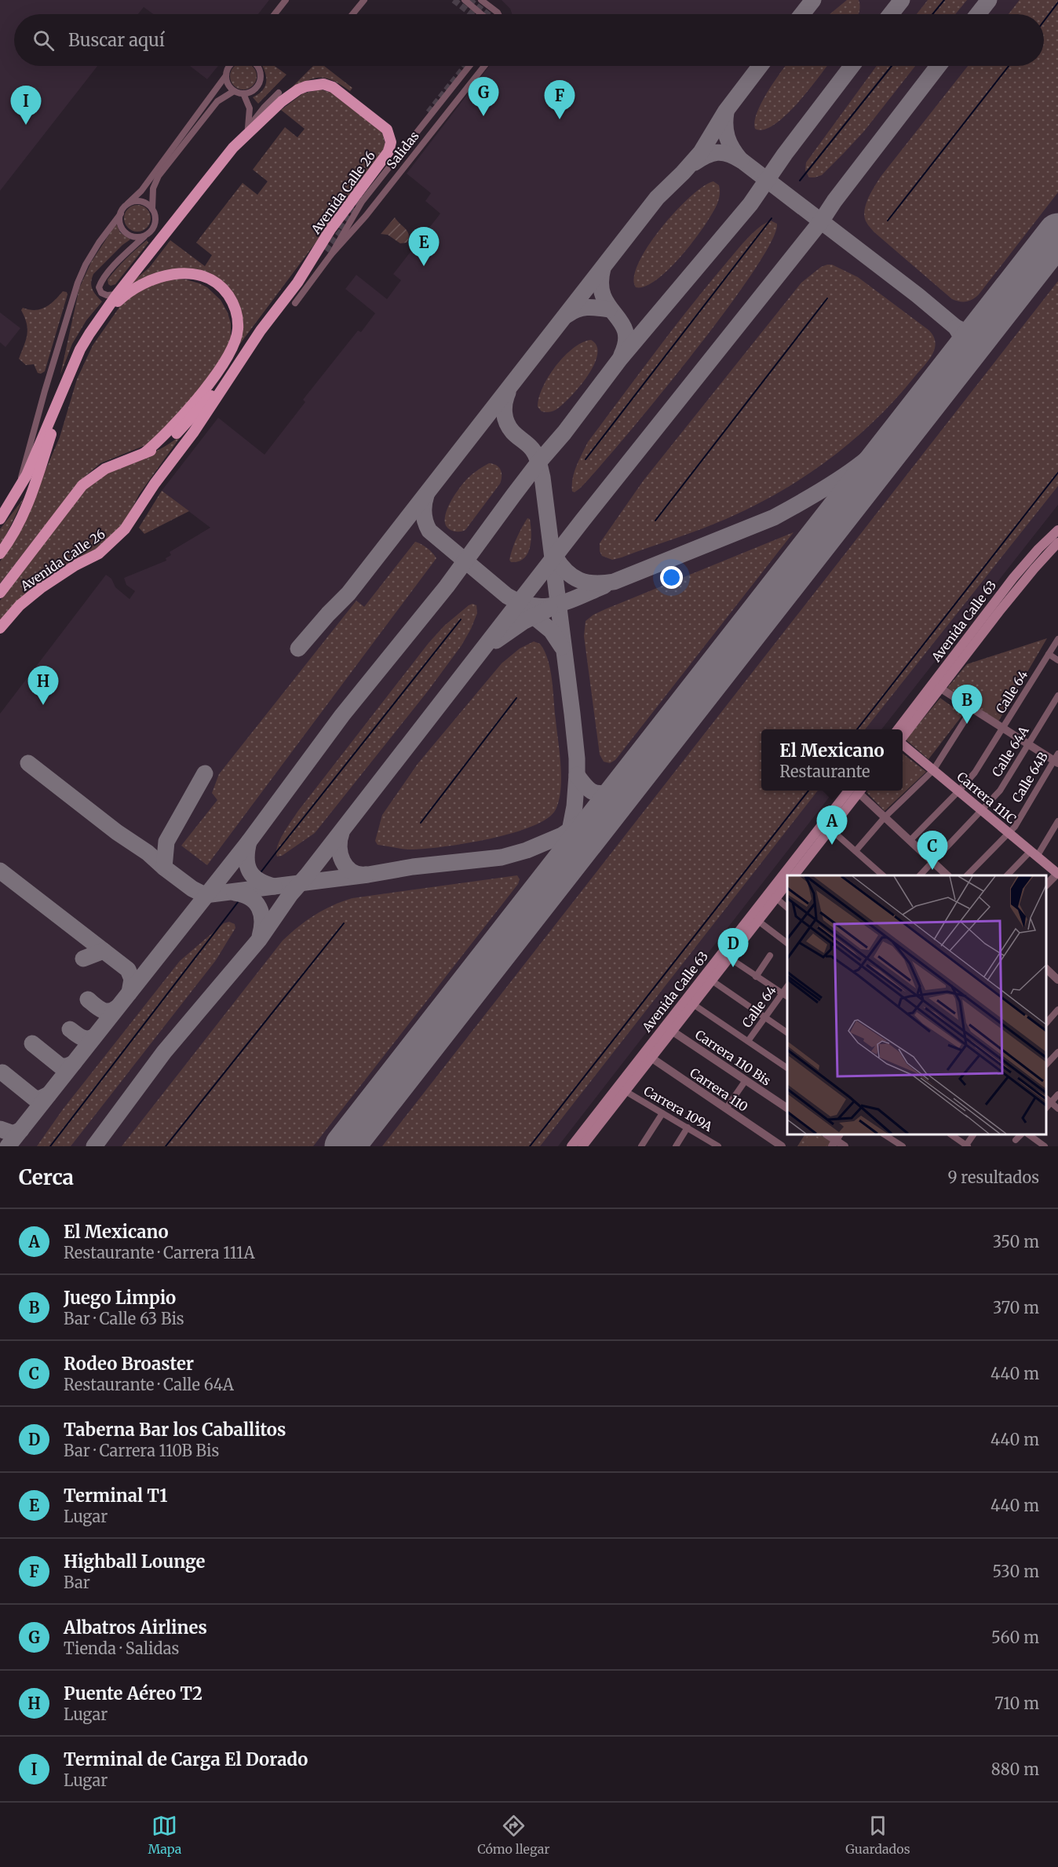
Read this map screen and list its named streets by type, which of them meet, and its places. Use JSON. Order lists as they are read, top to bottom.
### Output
{
  "streets": {
    "main road": ["Avenida Calle 26", "Avenida Calle 63", "Carrera 111C"],
    "street": [
      "Salidas",
      "Calle 64",
      "Calle 64A",
      "Calle 64B",
      "Carrera 110 Bis",
      "Carrera 110",
      "Carrera 109A"
    ]
  },
  "crossings": [
    ["Avenida Calle 63", "Carrera 110 Bis"],
    ["Avenida Calle 63", "Carrera 110"],
    ["Avenida Calle 63", "Carrera 109A"],
    ["Calle 64", "Carrera 111C"],
    ["Calle 64A", "Carrera 111C"],
    ["Calle 64B", "Carrera 111C"]
  ],
  "page": {
    "search": "Buscar aquí",
    "pins": [
      "G",
      "F",
      "I",
      "E",
      "H",
      "B",
      "A",
      "C",
      "D"
    ],
    "popup": ["El Mexicano", "Restaurante"],
    "heading": ["Cerca", "9 resultados"],
    "list": [
      {
        "mark": "A",
        "name": "El Mexicano",
        "note": "Restaurante · Carrera 111A",
        "value": "350 m"
      },
      {
        "mark": "B",
        "name": "Juego Limpio",
        "note": "Bar · Calle 63 Bis",
        "value": "370 m"
      },
      {
        "mark": "C",
        "name": "Rodeo Broaster",
        "note": "Restaurante · Calle 64A",
        "value": "440 m"
      },
      {
        "mark": "D",
        "name": "Taberna Bar los Caballitos",
        "note": "Bar · Carrera 110B Bis",
        "value": "440 m"
      },
      {
        "mark": "E",
        "name": "Terminal T1",
        "note": "Lugar",
        "value": "440 m"
      },
      {
        "mark": "F",
        "name": "Highball Lounge",
        "note": "Bar",
        "value": "530 m"
      },
      {
        "mark": "G",
        "name": "Albatros Airlines",
        "note": "Tienda · Salidas",
        "value": "560 m"
      },
      {
        "mark": "H",
        "name": "Puente Aéreo T2",
        "note": "Lugar",
        "value": "710 m"
      },
      {
        "mark": "I",
        "name": "Terminal de Carga El Dorado",
        "note": "Lugar",
        "value": "880 m"
      }
    ],
    "nav": ["Mapa", "Cómo llegar", "Guardados"]
  }
}
